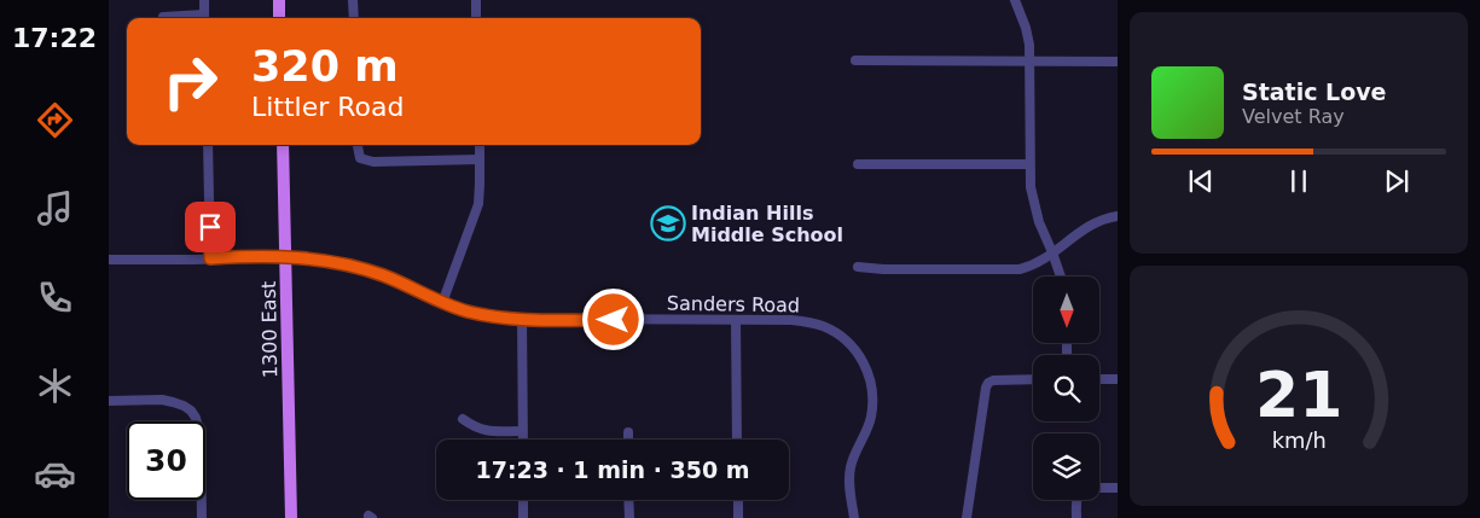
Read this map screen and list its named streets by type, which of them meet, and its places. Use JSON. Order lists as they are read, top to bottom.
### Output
{
  "streets": {
    "main road": ["1300 East"],
    "street": ["Sanders Road"]
  },
  "crossings": [
    ["Sanders Road", "1300 East"]
  ],
  "places": {
    "school or university": ["Indian Hills Middle School"]
  },
  "north": "bottom",
  "page": {
    "tabs": "17:22",
    "turn": ["320 m", "Littler Road"],
    "song": ["Static Love", "Velvet Ray"],
    "limit": "30",
    "trip": "17:23 · 1 min · 350 m",
    "gauge": ["21", "km/h"]
  }
}
